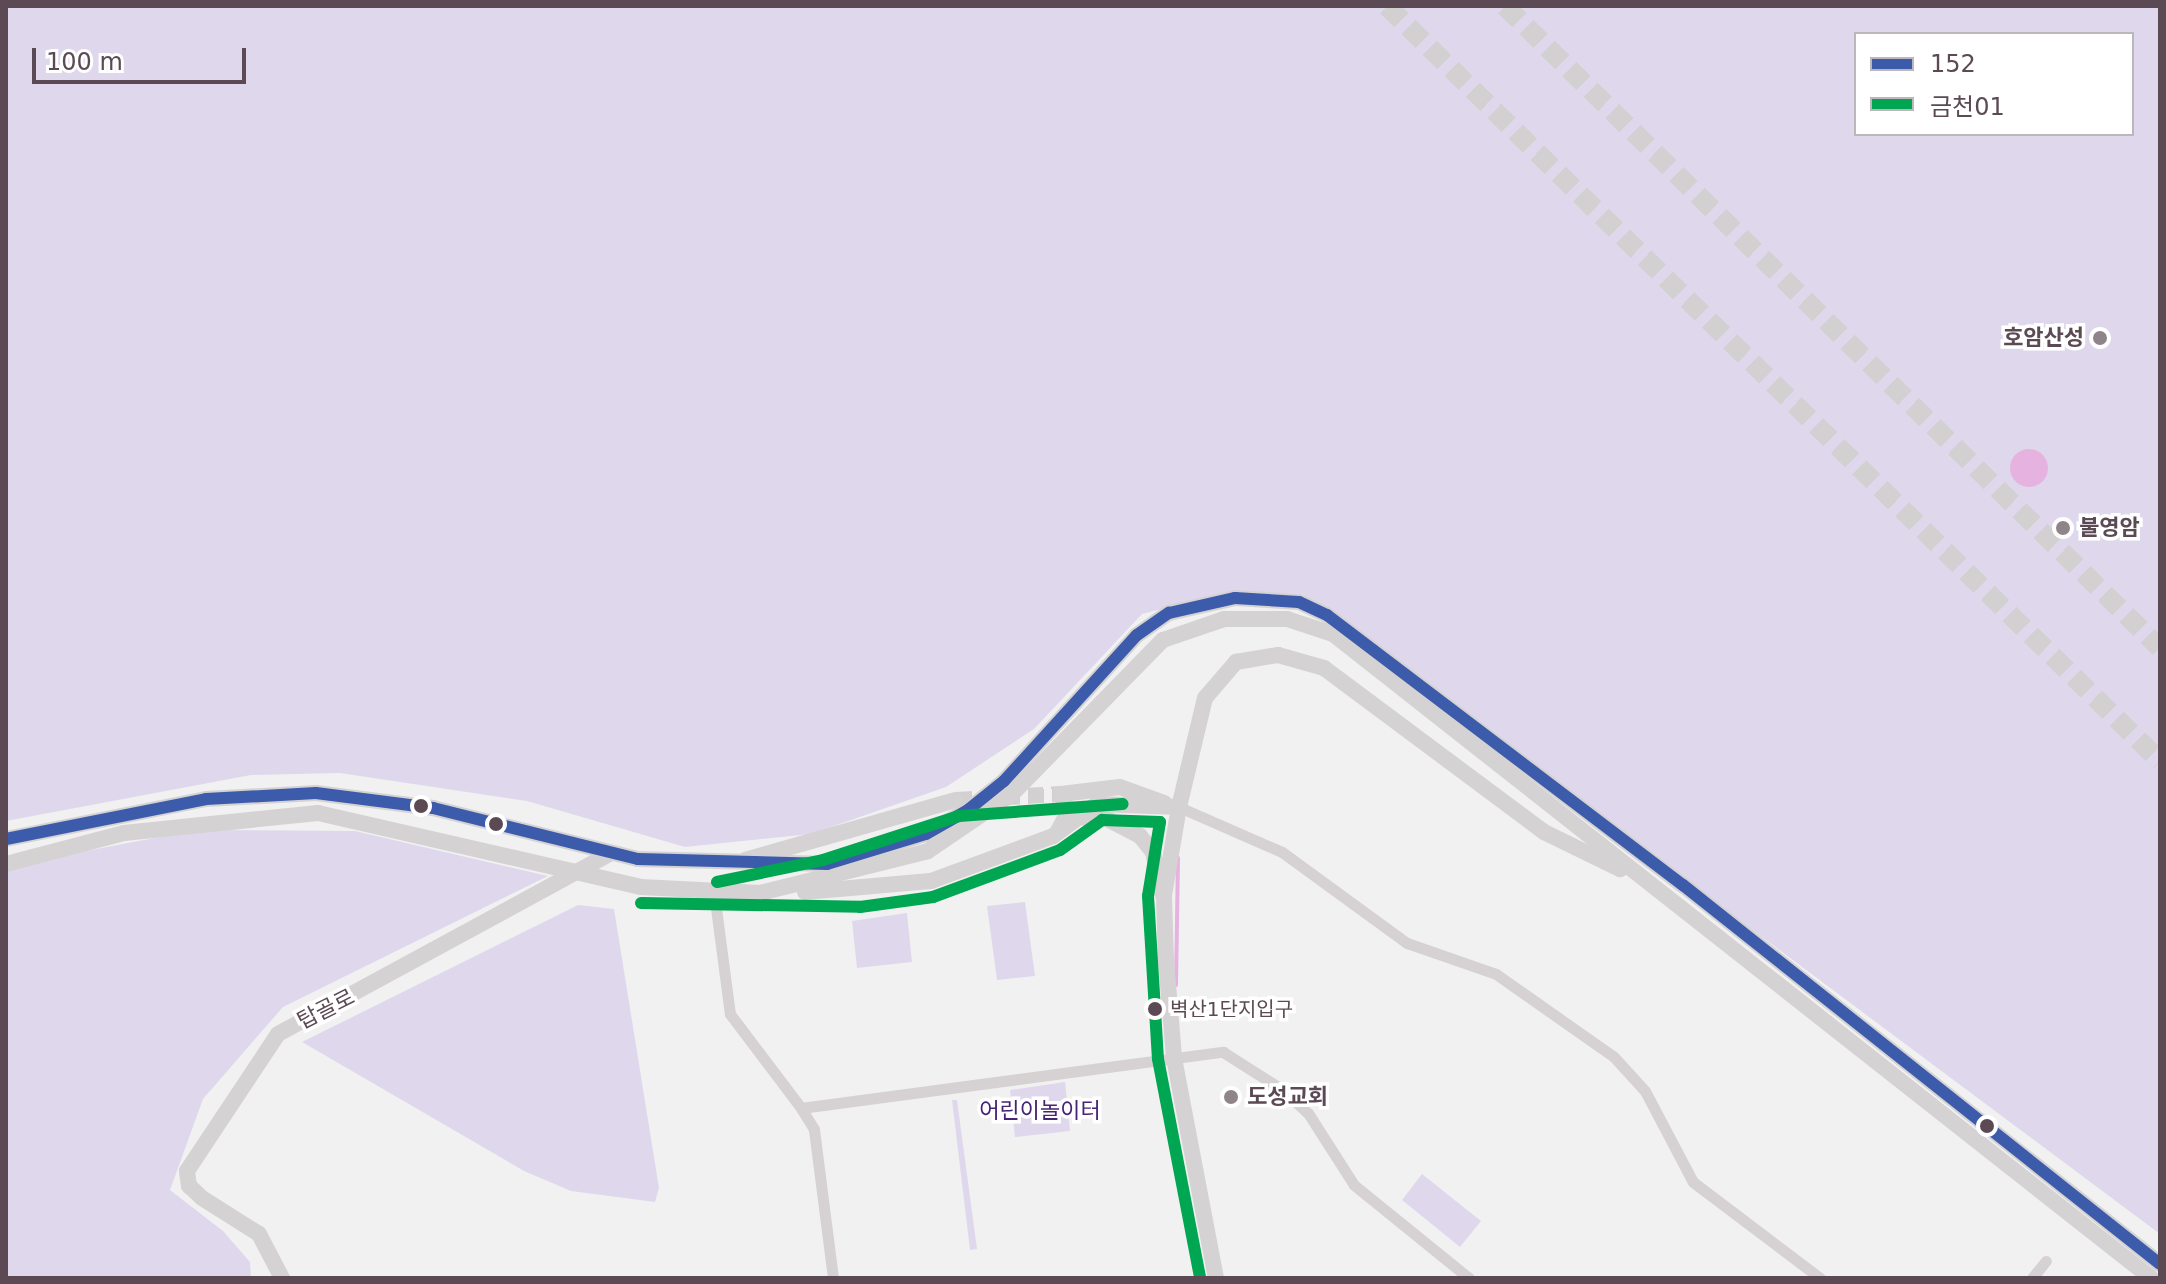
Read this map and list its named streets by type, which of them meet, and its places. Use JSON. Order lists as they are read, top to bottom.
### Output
{
  "streets": {
    "main road": ["탑골로"]
  },
  "parks": ["어린이놀이터"],
  "places": [
    "호암산성",
    "불영암",
    "벽산1단지입구",
    "도성교회"
  ],
  "lines": ["transit line 152", "transit line 금천01"],
  "legend": ["152", "금천01"],
  "scale_bar": "100 m"
}
